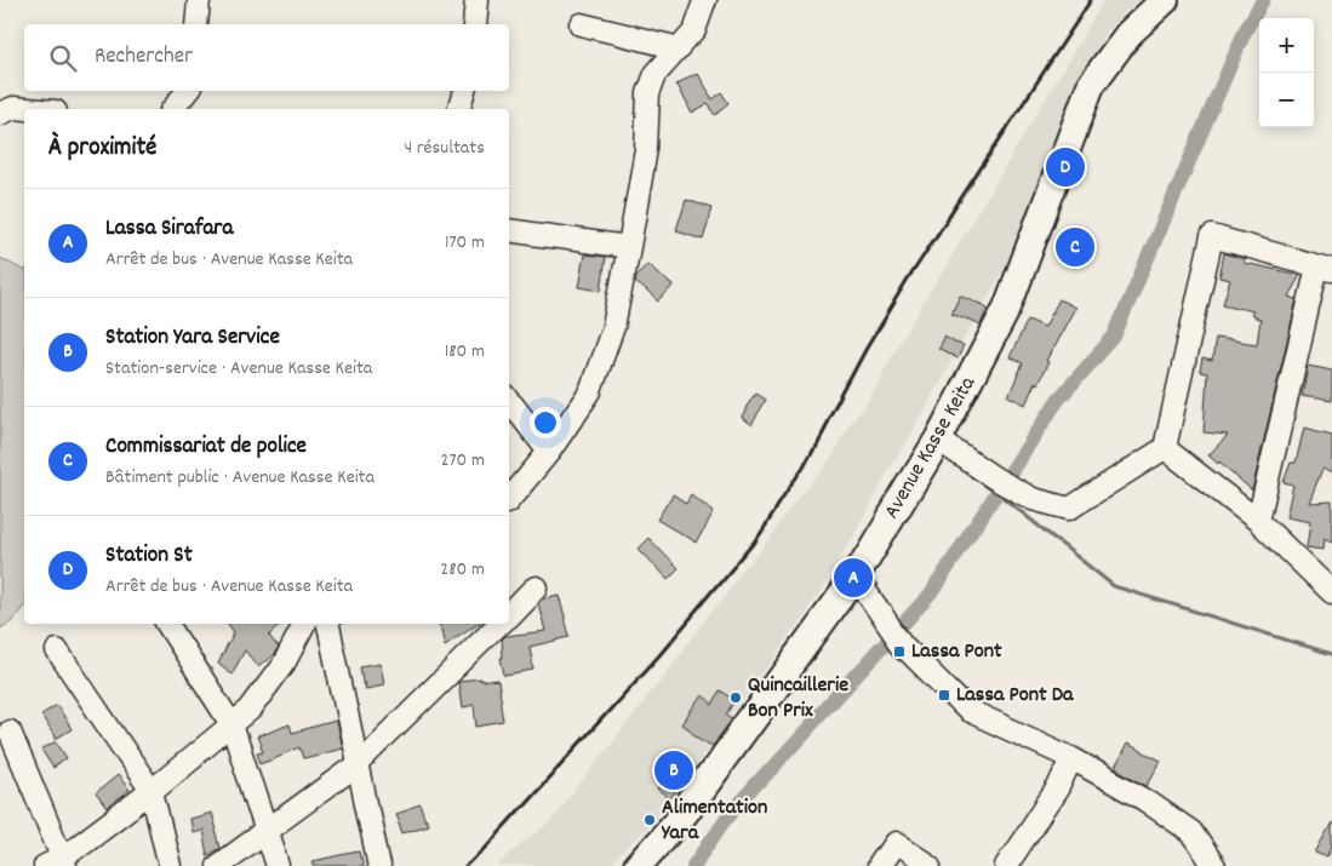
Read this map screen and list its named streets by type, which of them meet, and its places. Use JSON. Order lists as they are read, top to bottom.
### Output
{
  "streets": {
    "main road": ["Avenue Kasse Keita"]
  },
  "places": {
    "transit": ["Lassa Pont", "Lassa Pont Da"],
    "other": ["Quincaillerie Bon Prix", "Alimentation Yara"]
  },
  "page": {
    "map_buttons": ["+", "−"],
    "search": "Rechercher",
    "heading": ["À proximité", "4 résultats"],
    "pins": [
      "D",
      "C",
      "A",
      "B"
    ],
    "list": [
      {
        "mark": "A",
        "name": "Lassa Sirafara",
        "note": "Arrêt de bus · Avenue Kasse Keita",
        "value": "170 m"
      },
      {
        "mark": "B",
        "name": "Station Yara Service",
        "note": "Station-service · Avenue Kasse Keita",
        "value": "180 m"
      },
      {
        "mark": "C",
        "name": "Commissariat de police",
        "note": "Bâtiment public · Avenue Kasse Keita",
        "value": "270 m"
      },
      {
        "mark": "D",
        "name": "Station St",
        "note": "Arrêt de bus · Avenue Kasse Keita",
        "value": "280 m"
      }
    ]
  }
}
